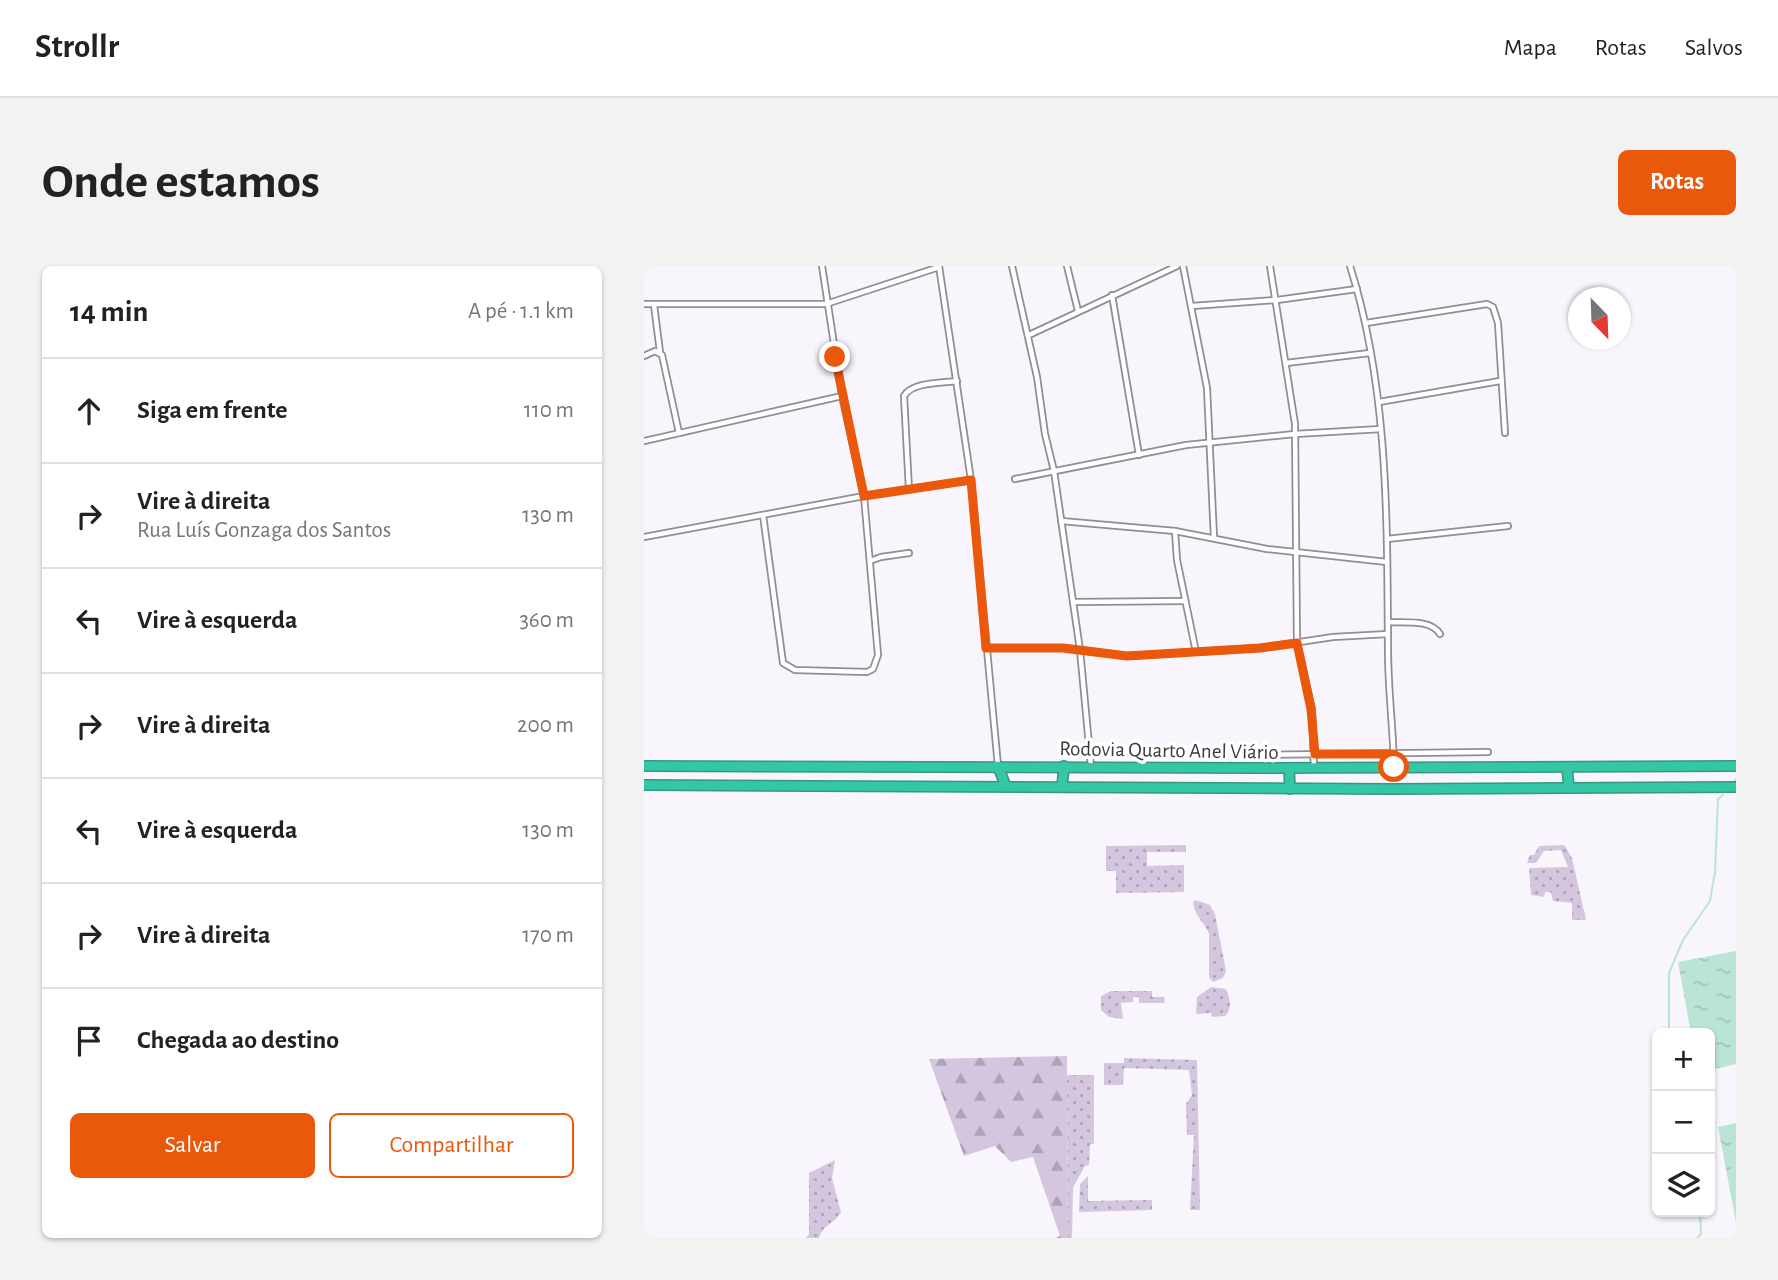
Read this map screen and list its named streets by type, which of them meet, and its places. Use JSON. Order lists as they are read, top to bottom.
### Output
{
  "streets": {
    "highway": ["Rodovia Quarto Anel Viário"]
  },
  "north": "bottom right",
  "page": {
    "header": "Strollr",
    "nav": ["Mapa", "Rotas", "Salvos"],
    "buttons": [
      "Rotas",
      ["Salvar", "Compartilhar"]
    ],
    "title": "Onde estamos",
    "heading": ["14 min", "A pé · 1.1 km"],
    "list": [
      ["Siga em frente", "110 m"],
      ["Vire à direita", "Rua Luís Gonzaga dos Santos", "130 m"],
      ["Vire à esquerda", "360 m"],
      ["Vire à direita", "200 m"],
      ["Vire à esquerda", "130 m"],
      ["Vire à direita", "170 m"],
      "Chegada ao destino"
    ],
    "map_buttons": ["+", "−"]
  }
}
